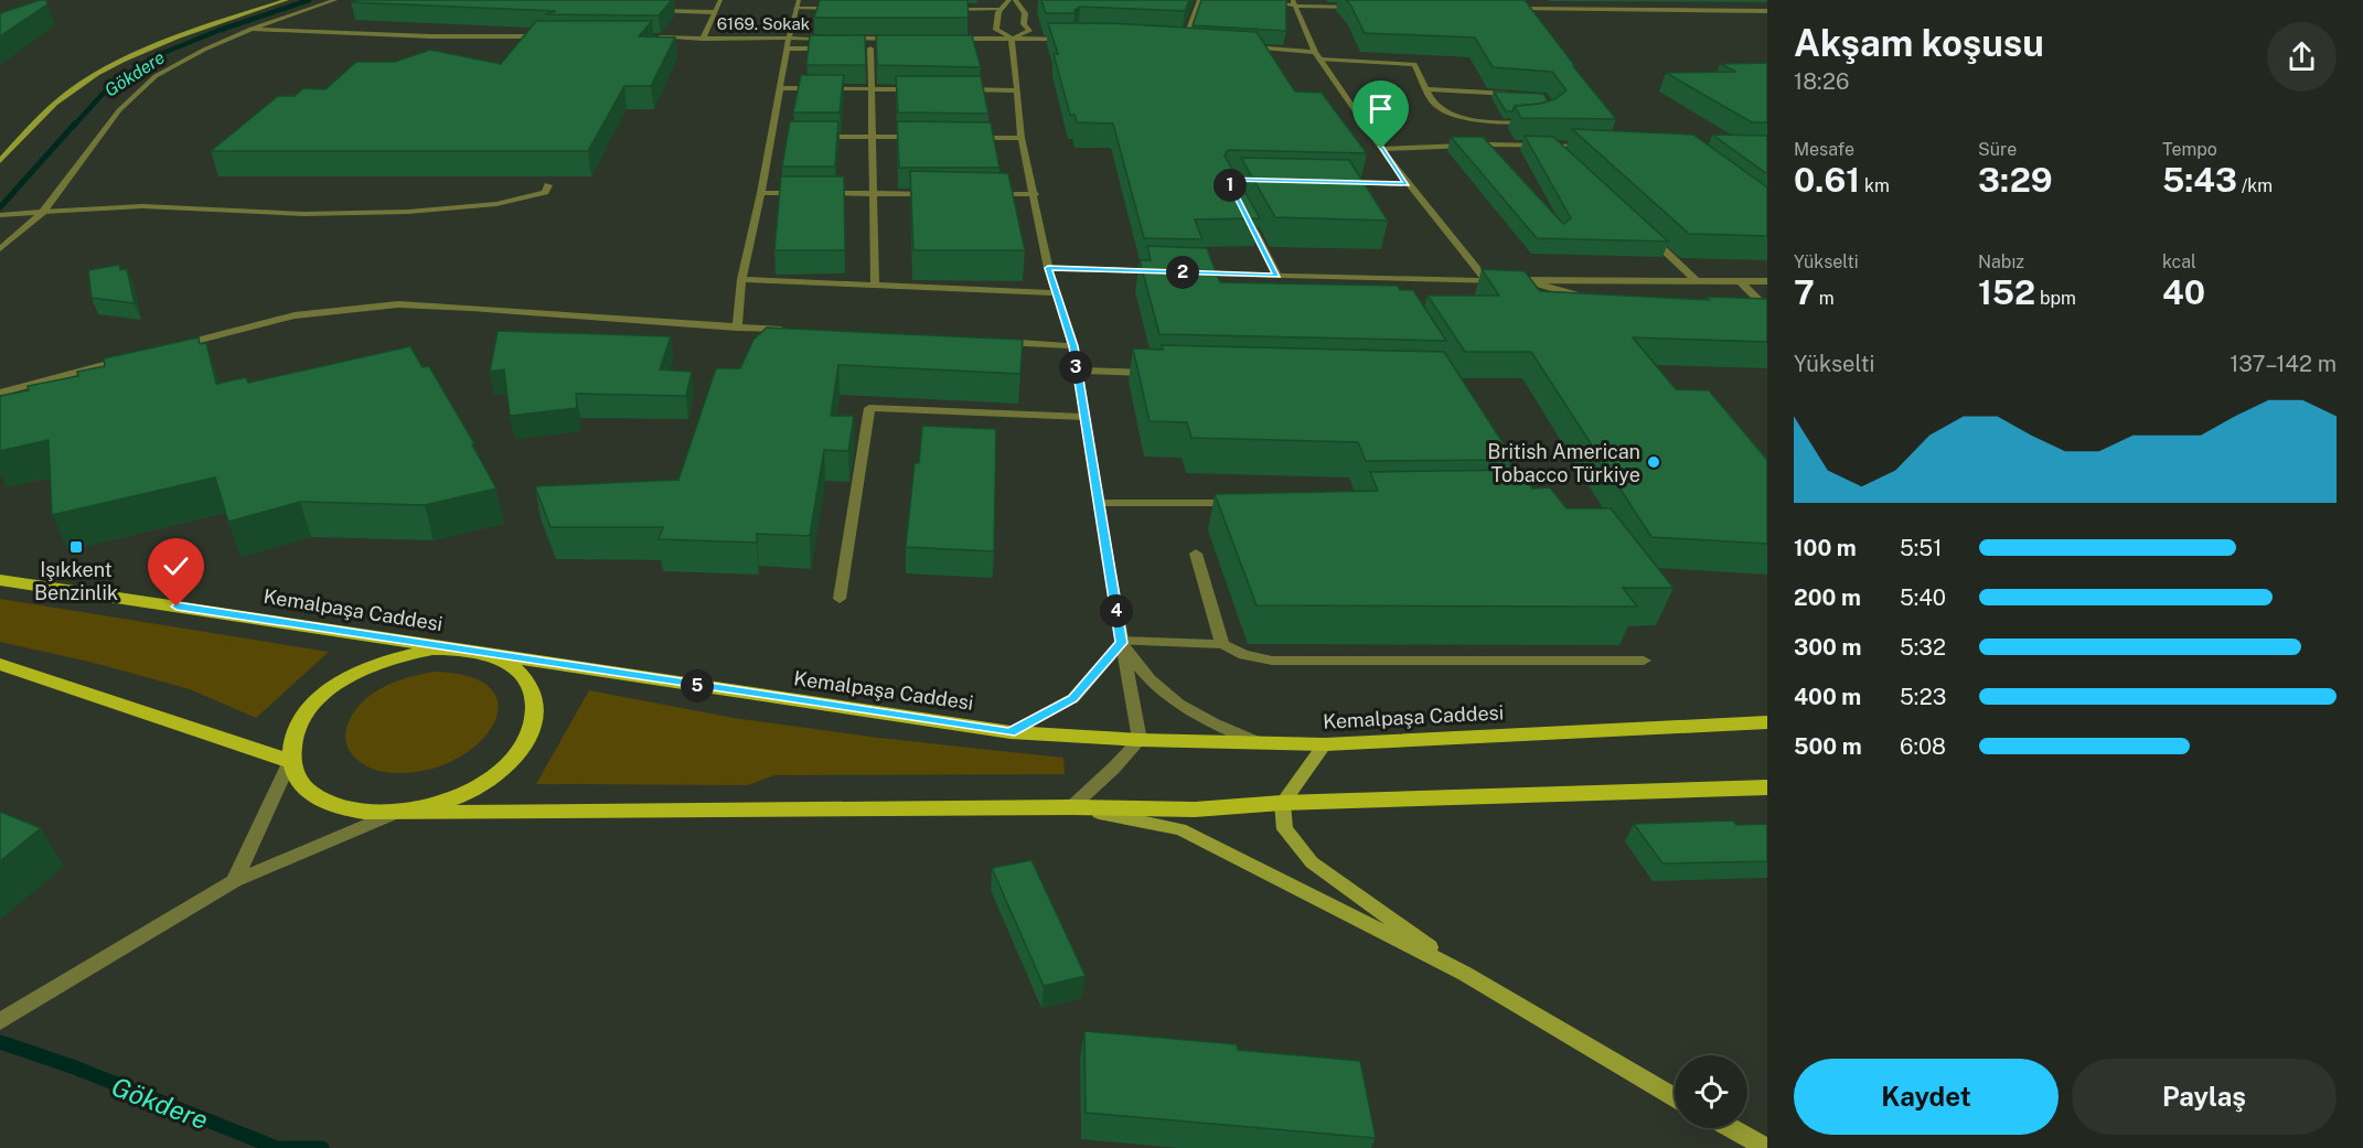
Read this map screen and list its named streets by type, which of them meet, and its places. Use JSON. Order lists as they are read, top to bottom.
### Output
{
  "streets": {
    "main road": ["Kemalpaşa Caddesi"],
    "street": ["6169. Sokak"]
  },
  "water": ["Gökdere"],
  "places": {
    "other": ["British American Tobacco Türkiye"],
    "transit": ["Işıkkent Benzinlik"]
  },
  "page": {
    "heading": ["Akşam koşusu", "18:26"],
    "stats": [
      ["Mesafe", "0.61 km"],
      ["Süre", "3:29"],
      ["Tempo", "5:43 /km"],
      ["Yükselti", "7 m"],
      ["Nabız", "152 bpm"],
      ["kcal", "40"]
    ],
    "pins": [
      "1",
      "2",
      "3",
      "4",
      "5"
    ],
    "chart": ["Yükselti", "137–142 m"],
    "list": [
      {
        "name": "100 m",
        "note": "5:51"
      },
      {
        "name": "200 m",
        "note": "5:40"
      },
      {
        "name": "300 m",
        "note": "5:32"
      },
      {
        "name": "400 m",
        "note": "5:23"
      },
      {
        "name": "500 m",
        "note": "6:08"
      }
    ],
    "buttons": ["Kaydet", "Paylaş"]
  }
}
